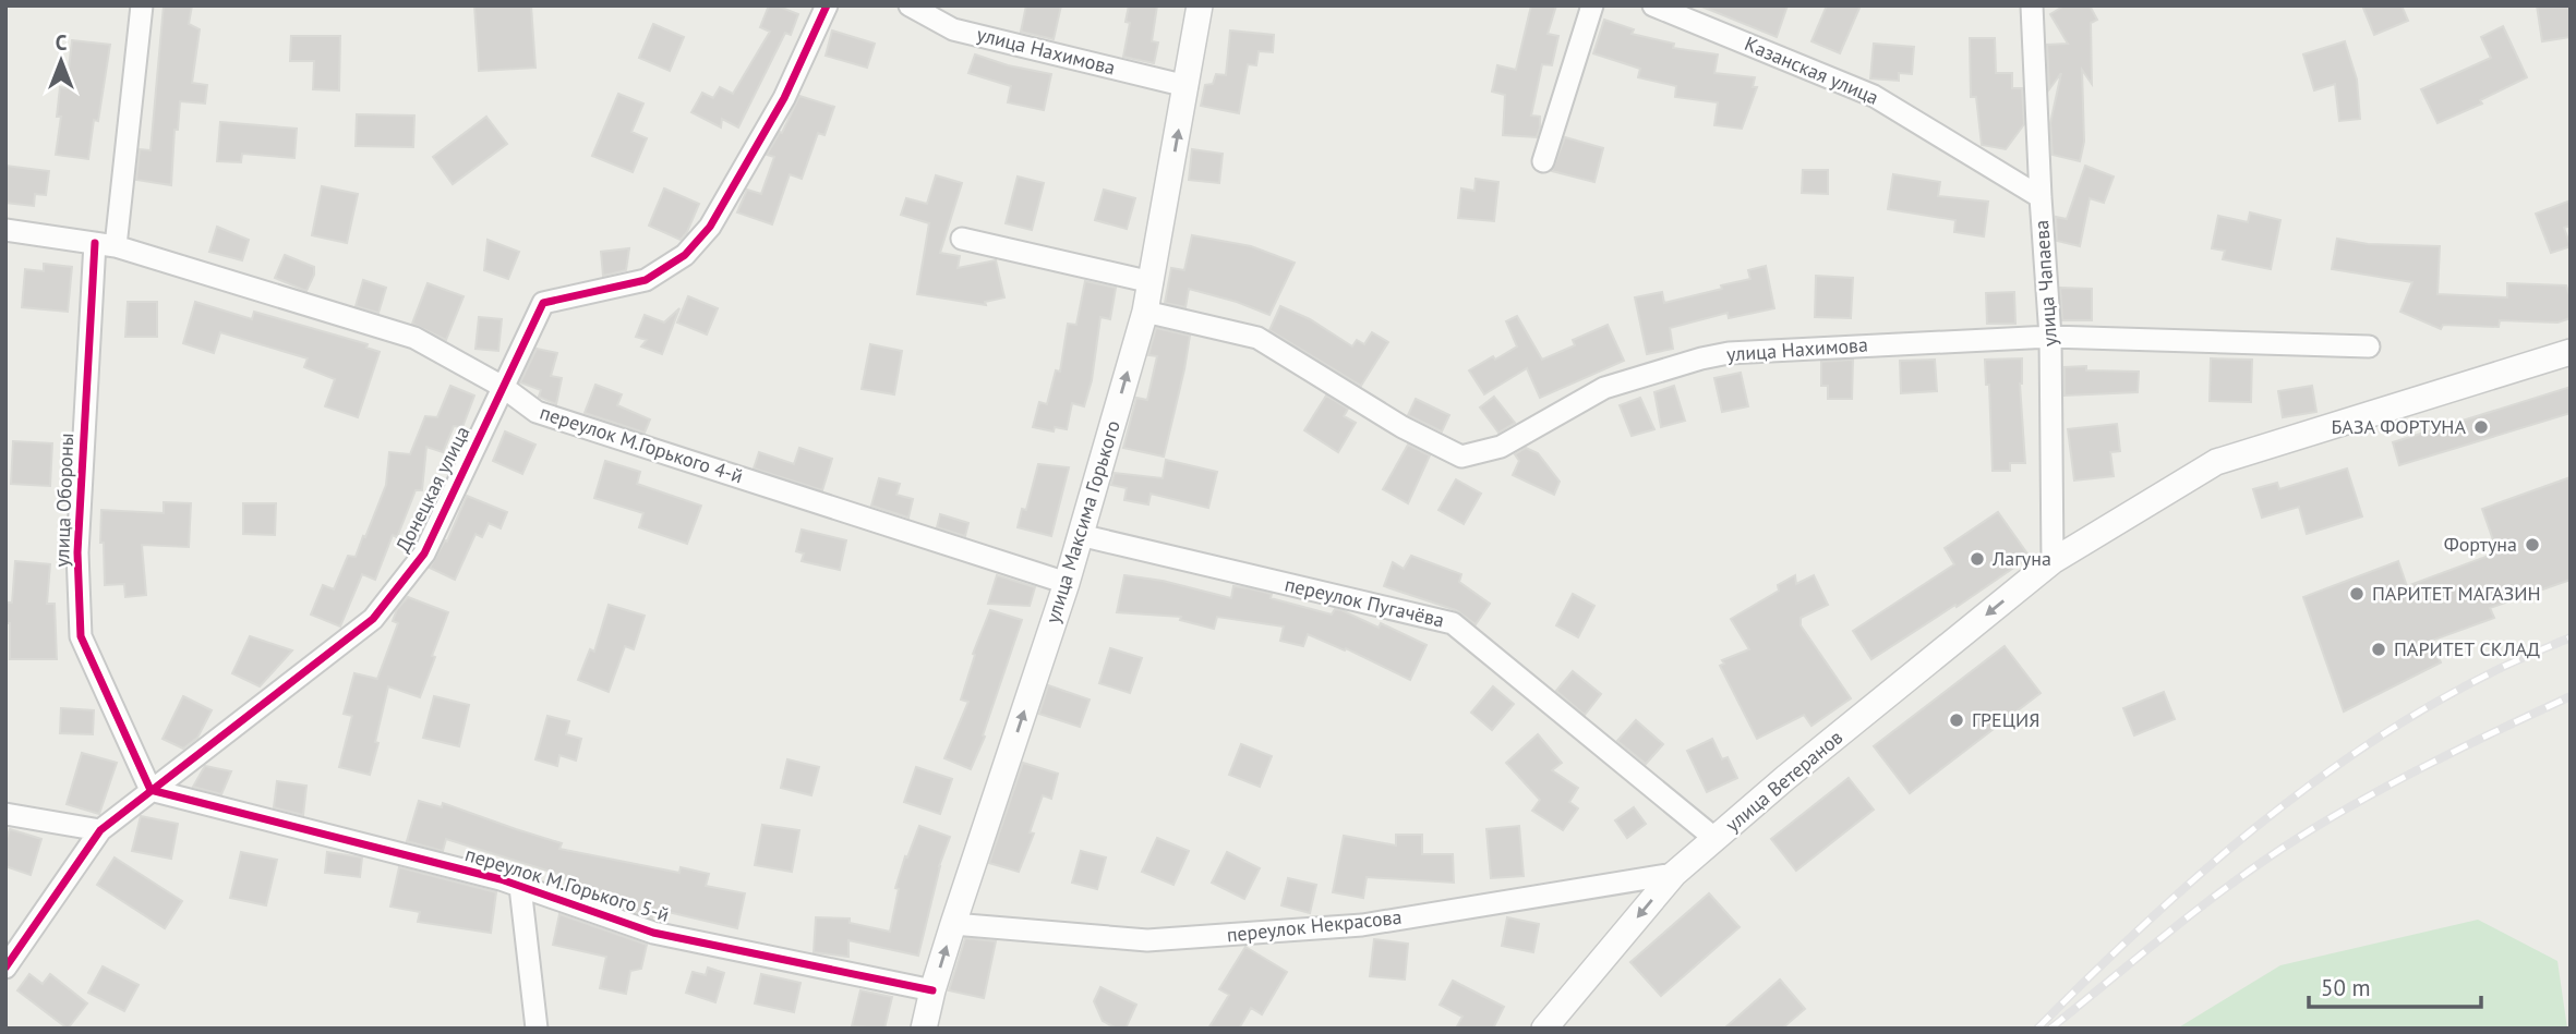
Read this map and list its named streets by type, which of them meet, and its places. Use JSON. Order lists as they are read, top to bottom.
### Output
{
  "streets": {
    "street": [
      "улица Нахимова",
      "Казанская улица",
      "улица Чапаева",
      "переулок М.Горького 4-й",
      "Донецкая улица",
      "улица Обороны",
      "улица Максима Горького",
      "переулок Пугачёва",
      "улица Ветеранов",
      "переулок М.Горького 5-й",
      "переулок Некрасова"
    ]
  },
  "crossings": [
    ["улица Нахимова", "улица Чапаева"],
    ["улица Нахимова", "улица Максима Горького"],
    ["Казанская улица", "улица Чапаева"],
    ["улица Чапаева", "улица Ветеранов"],
    ["переулок М.Горького 4-й", "Донецкая улица"],
    ["переулок М.Горького 4-й", "улица Обороны"],
    ["переулок М.Горького 4-й", "улица Максима Горького"],
    ["Донецкая улица", "улица Обороны"],
    ["Донецкая улица", "переулок М.Горького 5-й"],
    ["улица Обороны", "переулок М.Горького 5-й"],
    ["улица Максима Горького", "переулок Пугачёва"],
    ["улица Максима Горького", "переулок М.Горького 5-й"],
    ["улица Максима Горького", "переулок Некрасова"],
    ["переулок Пугачёва", "улица Ветеранов"],
    ["улица Ветеранов", "переулок Некрасова"]
  ],
  "one_way": ["улица Максима Горького", "улица Ветеранов"],
  "places": [
    "БАЗА ФОРТУНА",
    "Фортуна",
    "Лагуна",
    "ПАРИТЕТ МАГАЗИН",
    "ПАРИТЕТ СКЛАД",
    "ГРЕЦИЯ"
  ],
  "scale_bar": "50 m",
  "north": "top"
}
